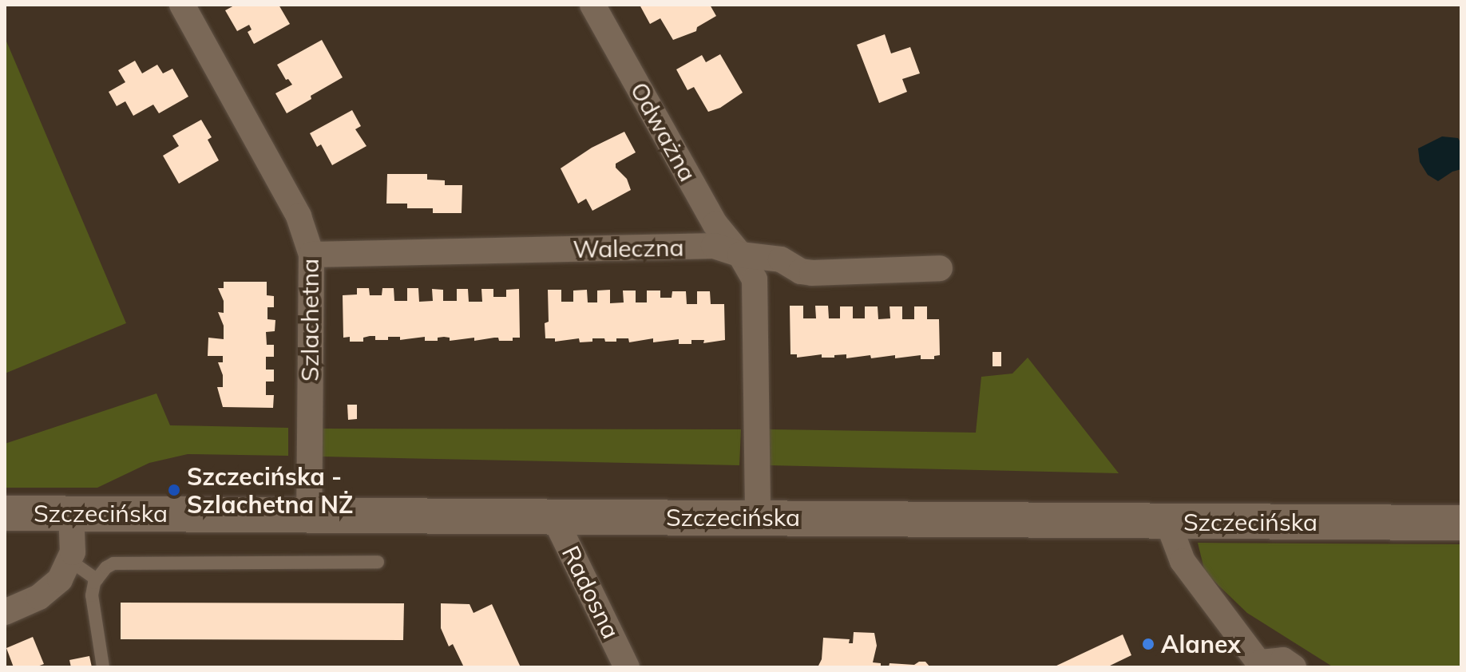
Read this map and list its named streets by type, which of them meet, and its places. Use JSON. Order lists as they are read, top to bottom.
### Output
{
  "streets": {
    "main road": ["Szczecińska"],
    "street": [
      "Odważna",
      "Waleczna",
      "Szlachetna",
      "Radosna"
    ]
  },
  "crossings": [
    ["Odważna", "Waleczna"],
    ["Waleczna", "Szlachetna"],
    ["Szlachetna", "Szczecińska"],
    ["Szczecińska", "Radosna"]
  ],
  "places": ["Szczecińska - Szlachetna NŻ", "Alanex"]
}
